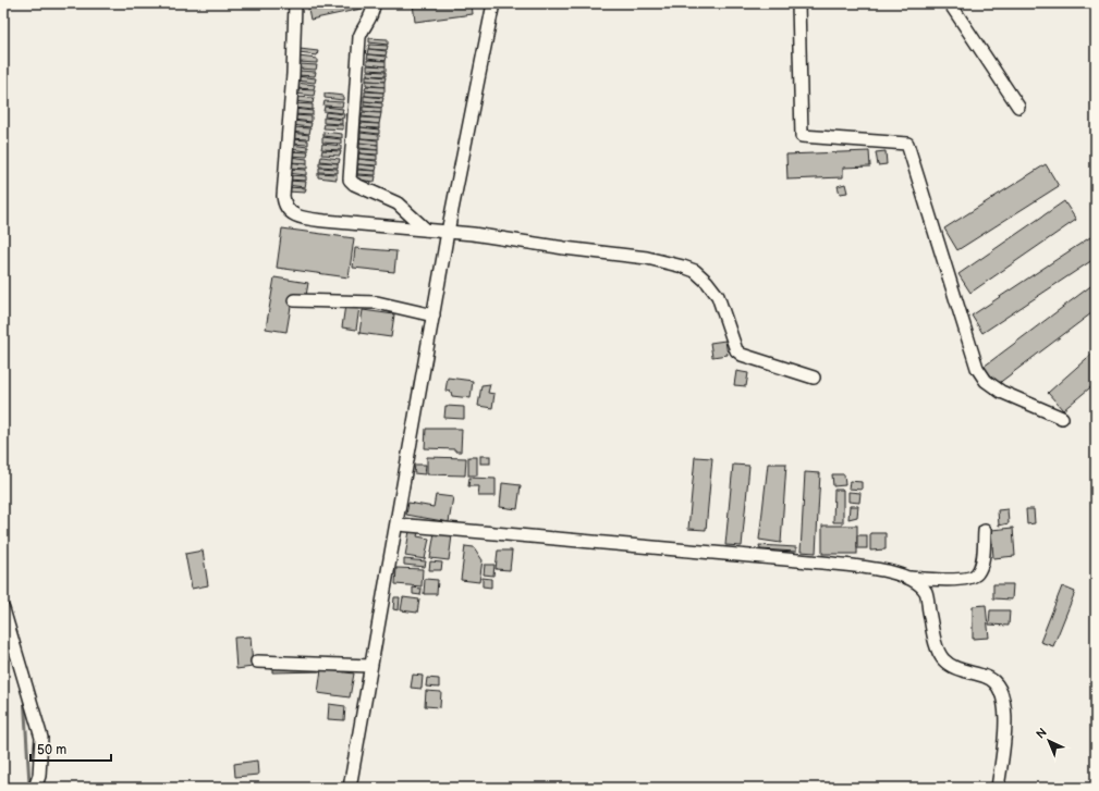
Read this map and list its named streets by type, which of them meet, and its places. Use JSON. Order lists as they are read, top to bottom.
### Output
{
  "scale_bar": "50 m",
  "north": "top left"
}
